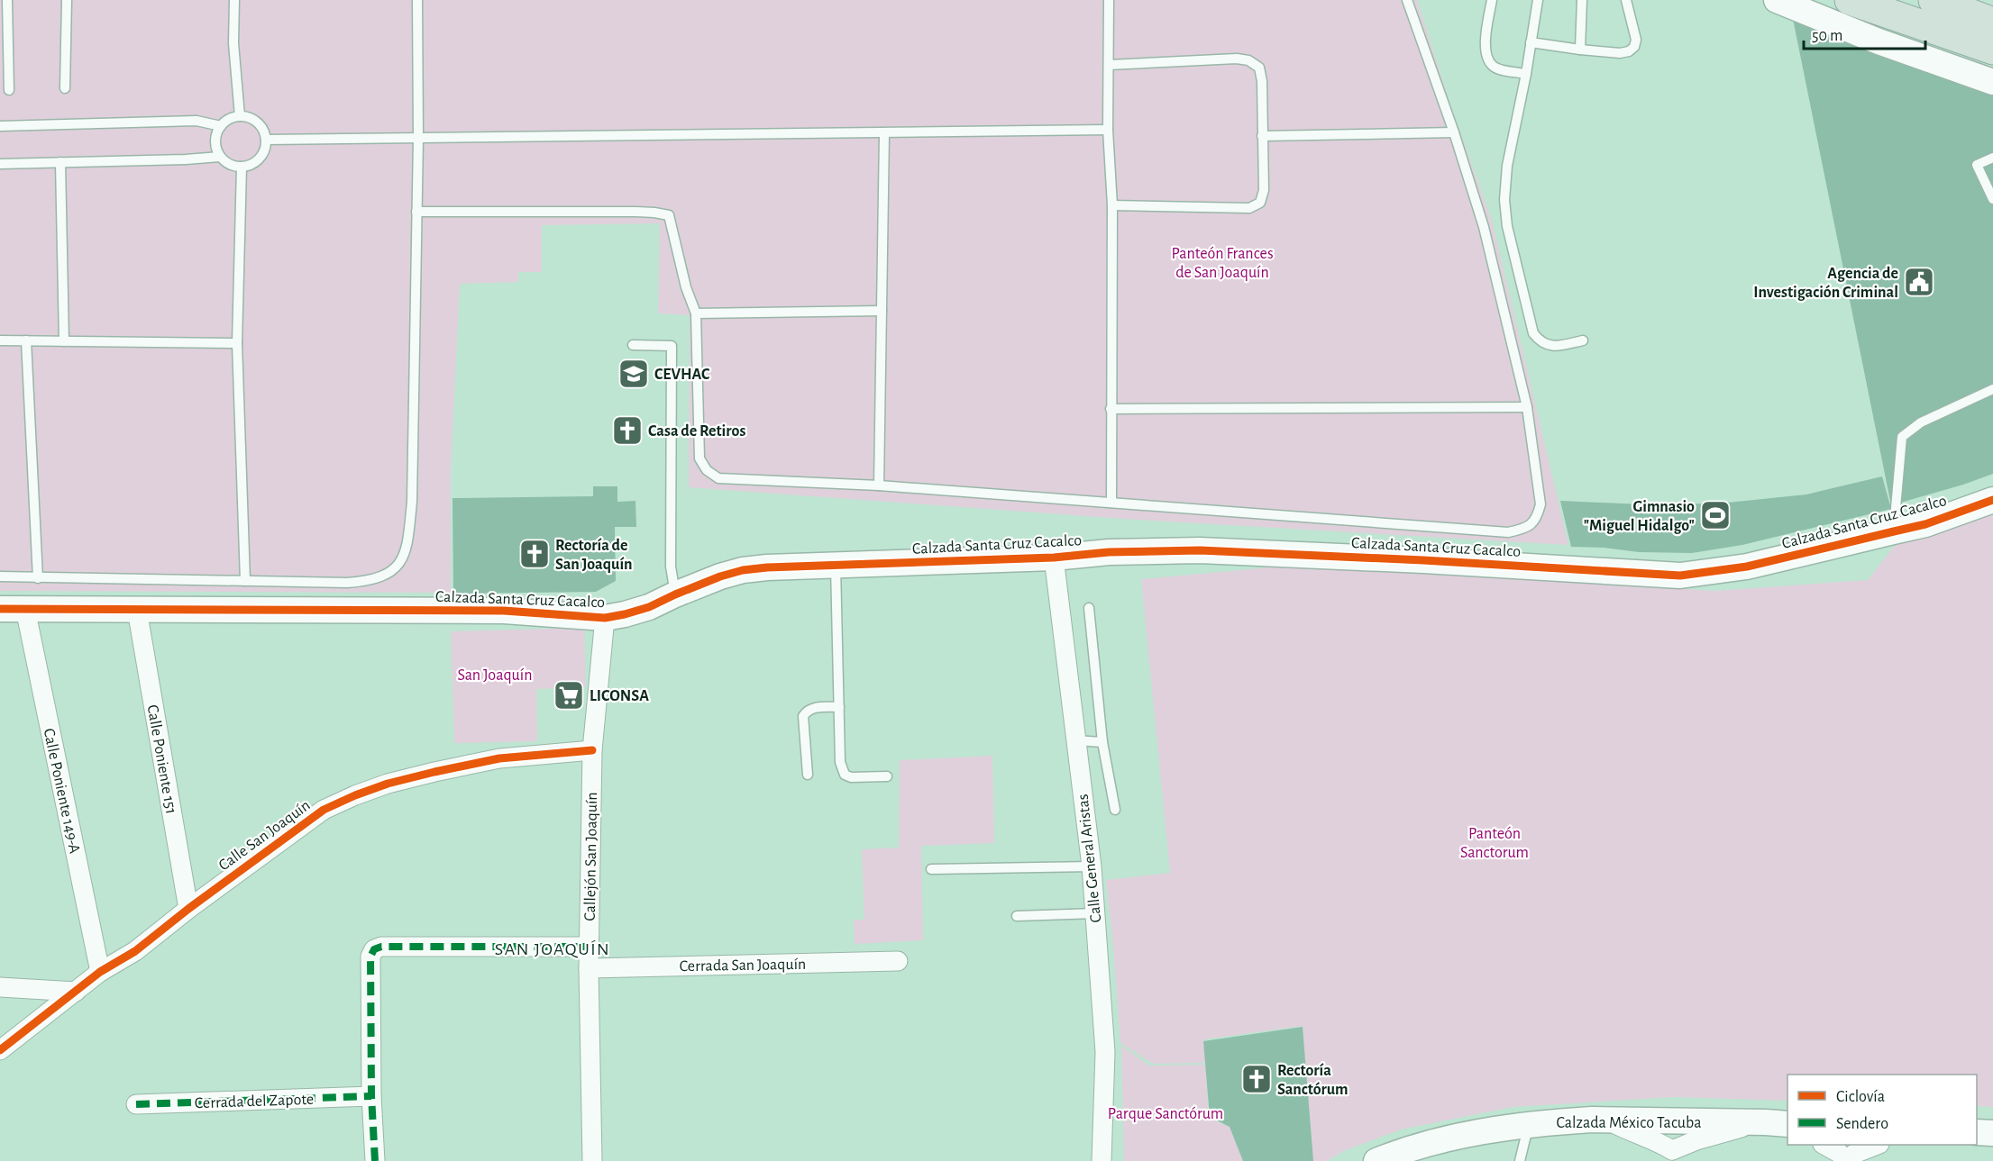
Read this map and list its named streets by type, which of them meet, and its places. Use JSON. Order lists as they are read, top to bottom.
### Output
{
  "streets": {
    "street": [
      "Calzada Santa Cruz Cacalco",
      "Calle Poniente 151",
      "Calle Poniente 149-A",
      "Calle San Joaquín",
      "Callejón San Joaquín",
      "Calle General Aristas",
      "Cerrada San Joaquín",
      "Cerrada del Zapote",
      "Calzada México Tacuba"
    ]
  },
  "crossings": [
    ["Calzada Santa Cruz Cacalco", "Calle Poniente 151"],
    ["Calzada Santa Cruz Cacalco", "Calle Poniente 149-A"],
    ["Calzada Santa Cruz Cacalco", "Callejón San Joaquín"],
    ["Calzada Santa Cruz Cacalco", "Calle General Aristas"],
    ["Calle Poniente 151", "Calle San Joaquín"],
    ["Calle Poniente 149-A", "Calle San Joaquín"],
    ["Calle San Joaquín", "Callejón San Joaquín"],
    ["Callejón San Joaquín", "Cerrada San Joaquín"]
  ],
  "districts": ["SAN JOAQUÍN"],
  "parks": [
    "Panteón Frances de San Joaquín",
    "San Joaquín",
    "Panteón Sanctorum",
    "Parque Sanctórum"
  ],
  "places": {
    "public building": ["Agencia de Investigación Criminal"],
    "school or university": ["CEVHAC"],
    "church": ["Casa de Retiros", "Rectoría de San Joaquín", "Rectoría Sanctórum"],
    "sports": ["Gimnasio \"Miguel Hidalgo\""],
    "supermarket": ["LICONSA"]
  },
  "legend": ["Ciclovía", "Sendero"],
  "scale_bar": "50 m"
}
